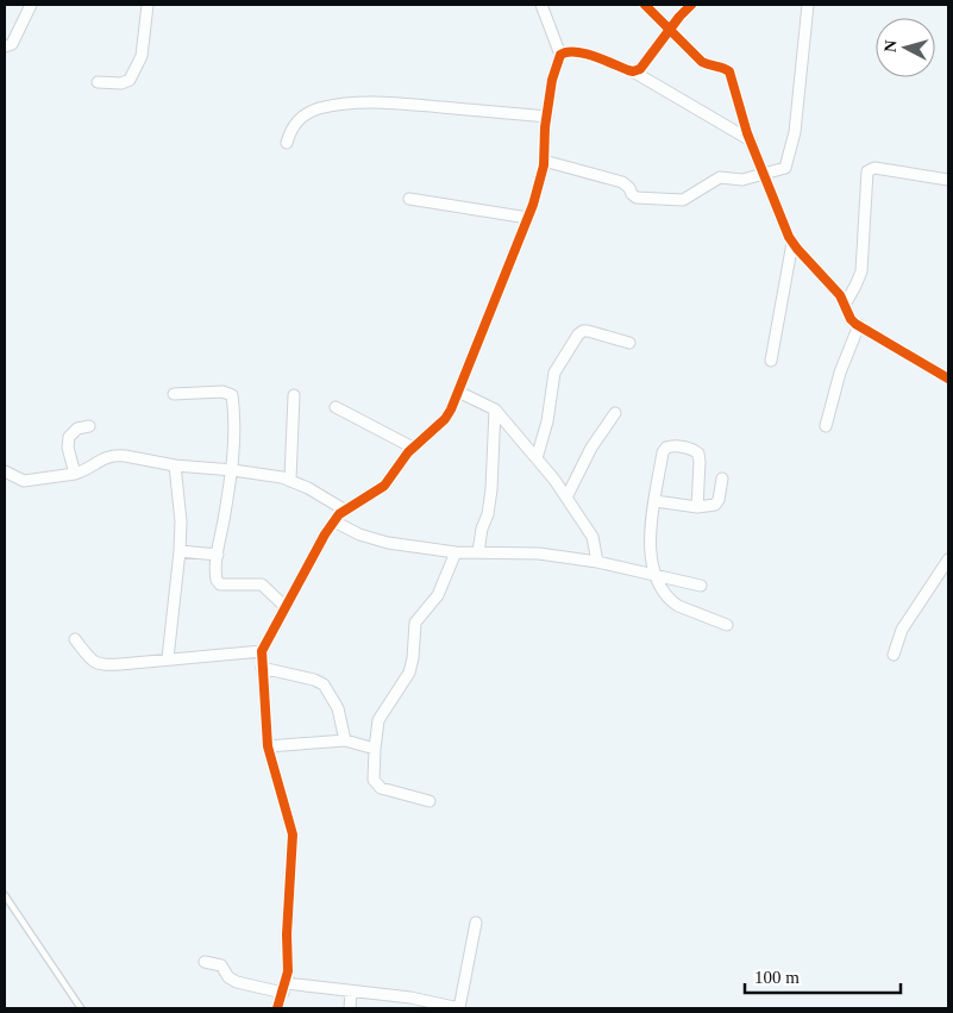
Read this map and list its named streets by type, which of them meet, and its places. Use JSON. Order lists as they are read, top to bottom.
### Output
{
  "scale_bar": "100 m",
  "north": "left"
}
